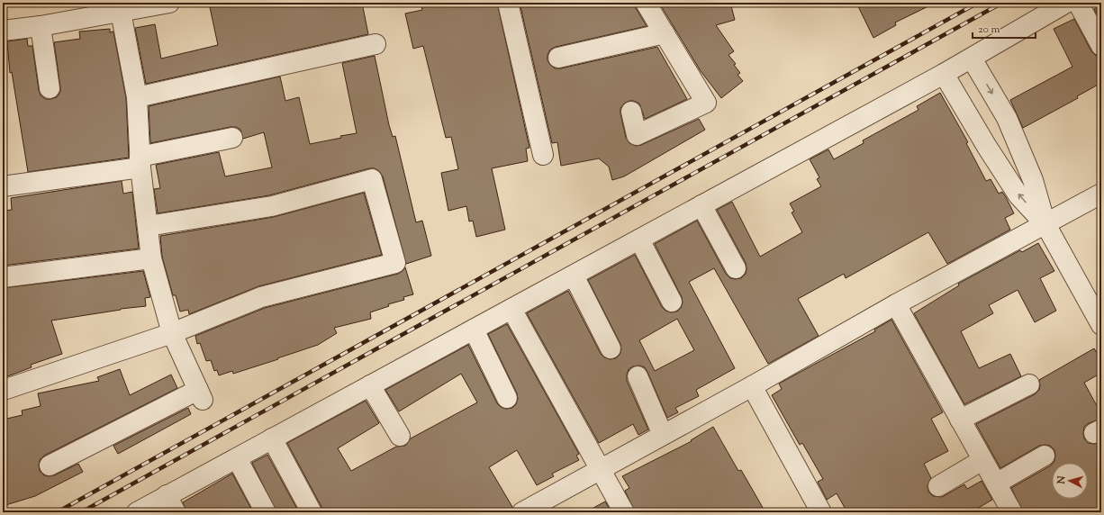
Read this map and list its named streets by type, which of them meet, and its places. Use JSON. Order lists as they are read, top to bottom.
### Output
{
  "scale_bar": "20 m",
  "north": "left"
}
